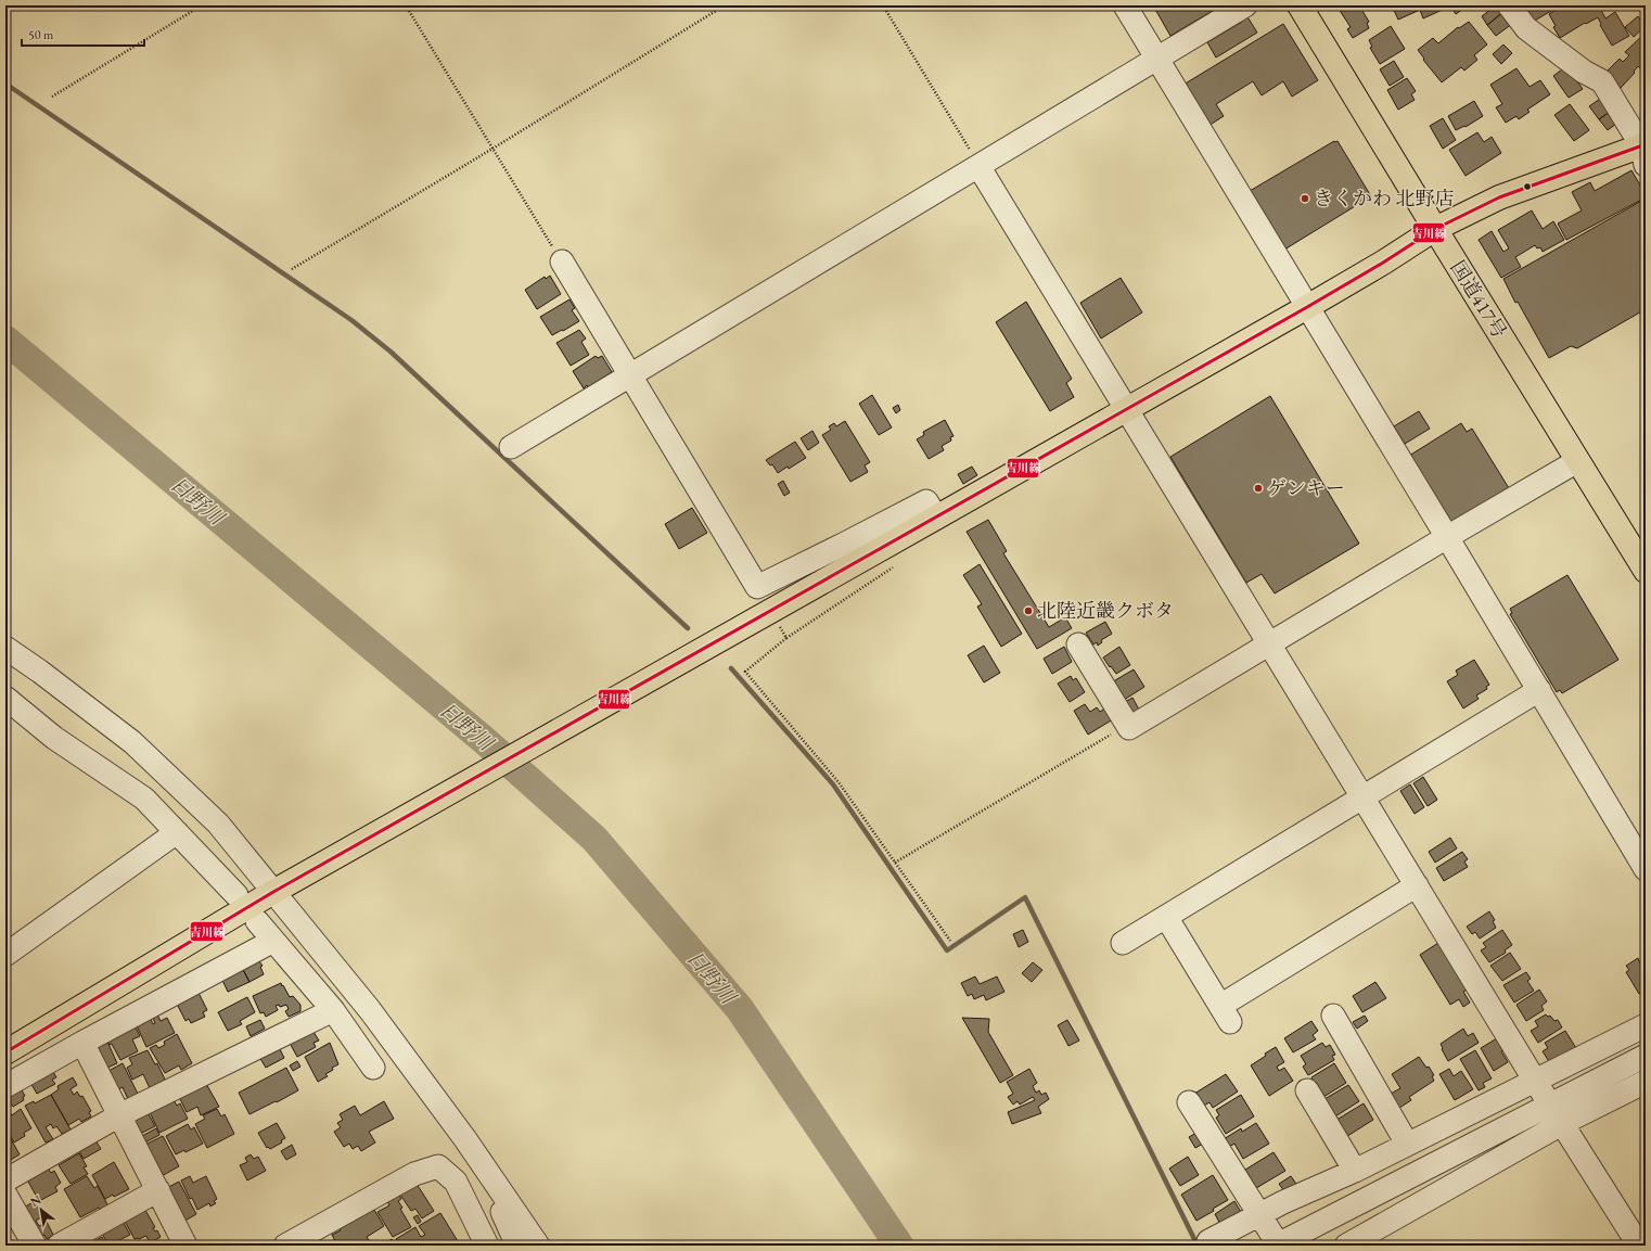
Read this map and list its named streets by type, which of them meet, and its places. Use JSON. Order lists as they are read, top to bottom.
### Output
{
  "streets": {
    "main road": ["国道417号"]
  },
  "water": ["日野川"],
  "places": ["きくかわ 北野店", "ゲンキー", "北陸近畿クボタ"],
  "lines": ["transit line 吉川線"],
  "scale_bar": "50 m",
  "north": "top left"
}
